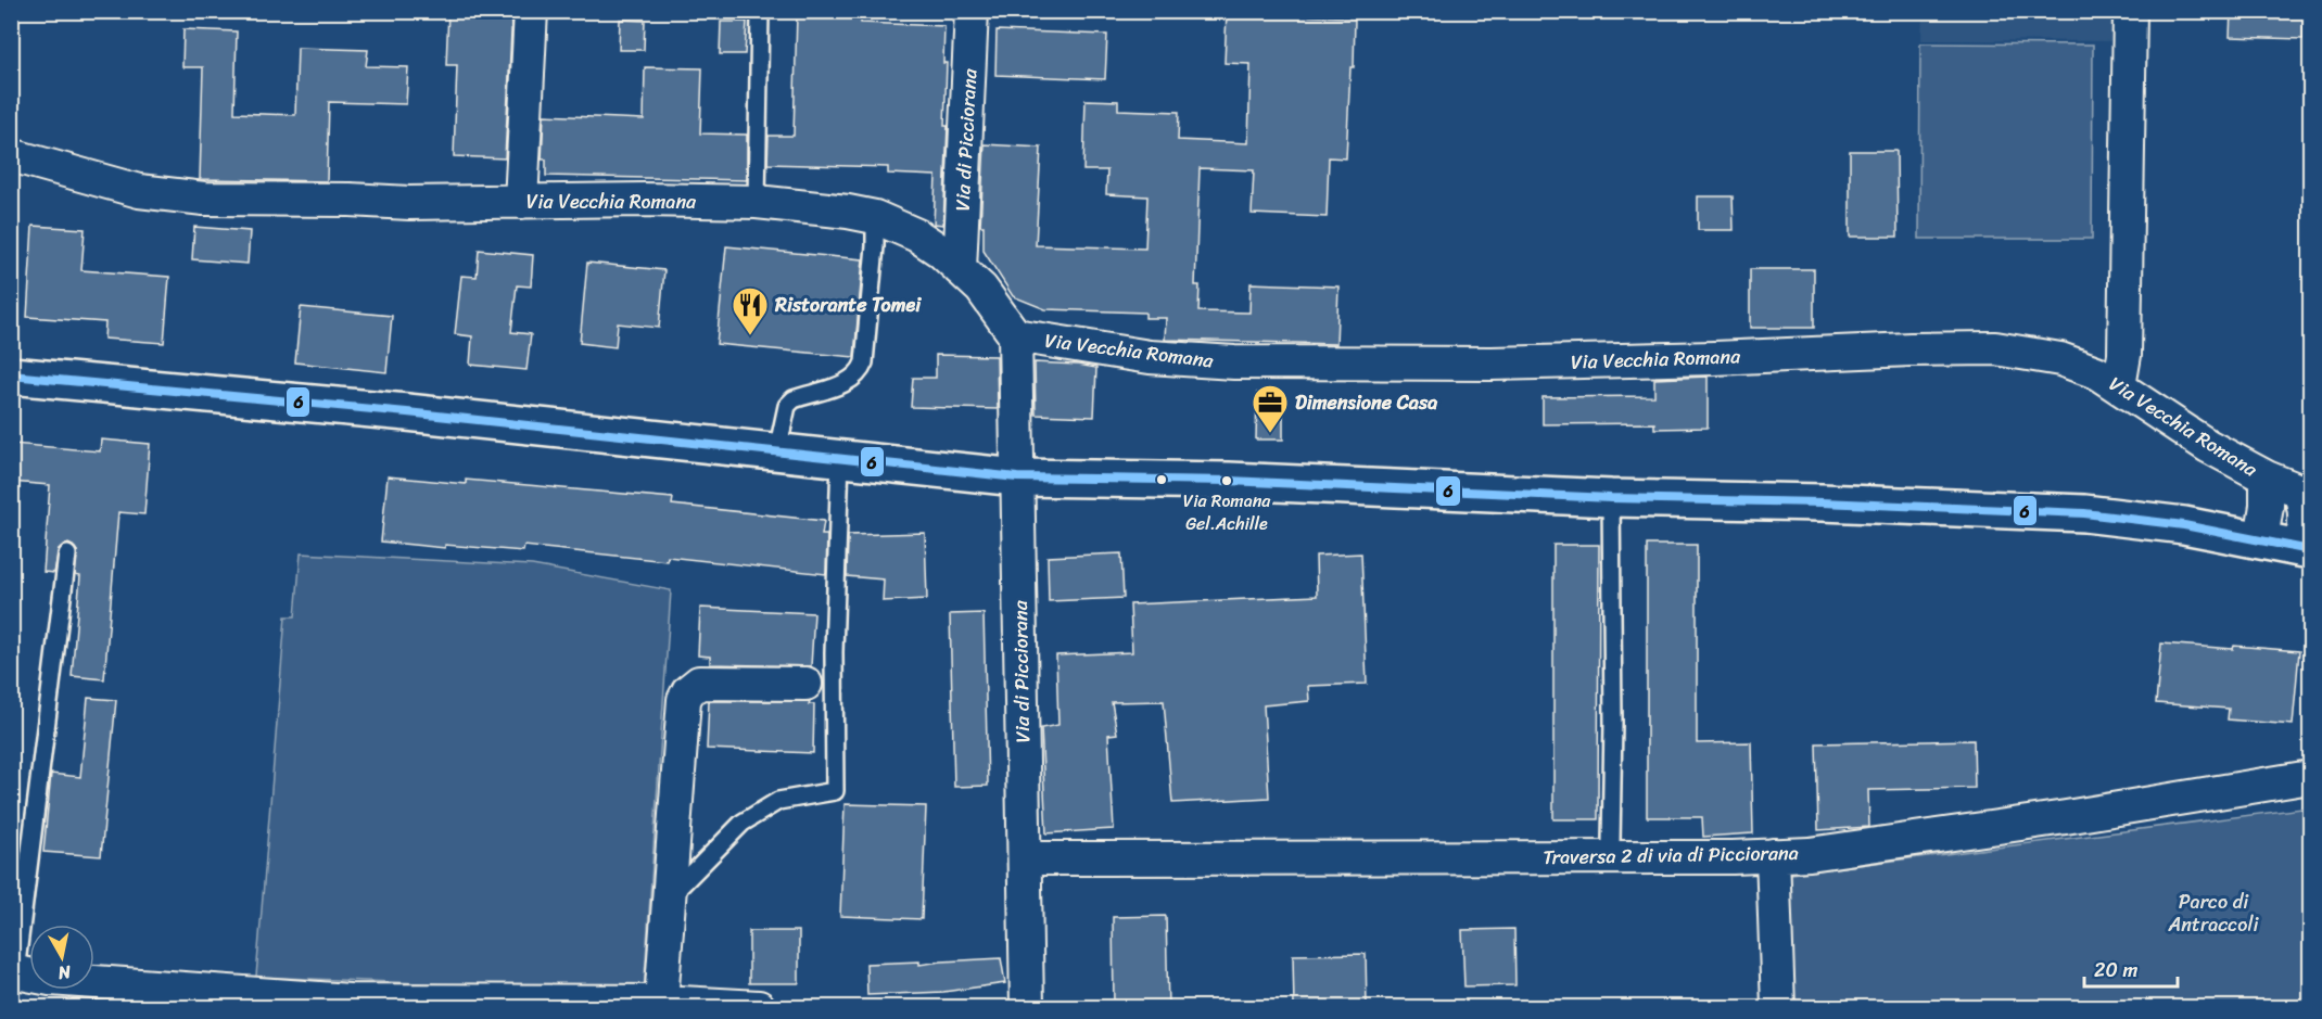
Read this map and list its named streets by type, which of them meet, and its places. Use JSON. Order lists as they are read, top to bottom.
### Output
{
  "streets": {
    "street": ["Via di Picciorana", "Via Vecchia Romana", "Traversa 2 di via di Picciorana"]
  },
  "crossings": [
    ["Via di Picciorana", "Via Vecchia Romana"],
    ["Via di Picciorana", "Traversa 2 di via di Picciorana"]
  ],
  "parks": ["Parco di Antraccoli"],
  "places": {
    "restaurant": ["Ristorante Tomei"],
    "office": ["Dimensione Casa"],
    "other": ["Via Romana Gel.Achille"]
  },
  "lines": ["transit line 6"],
  "scale_bar": "20 m",
  "north": "bottom"
}
